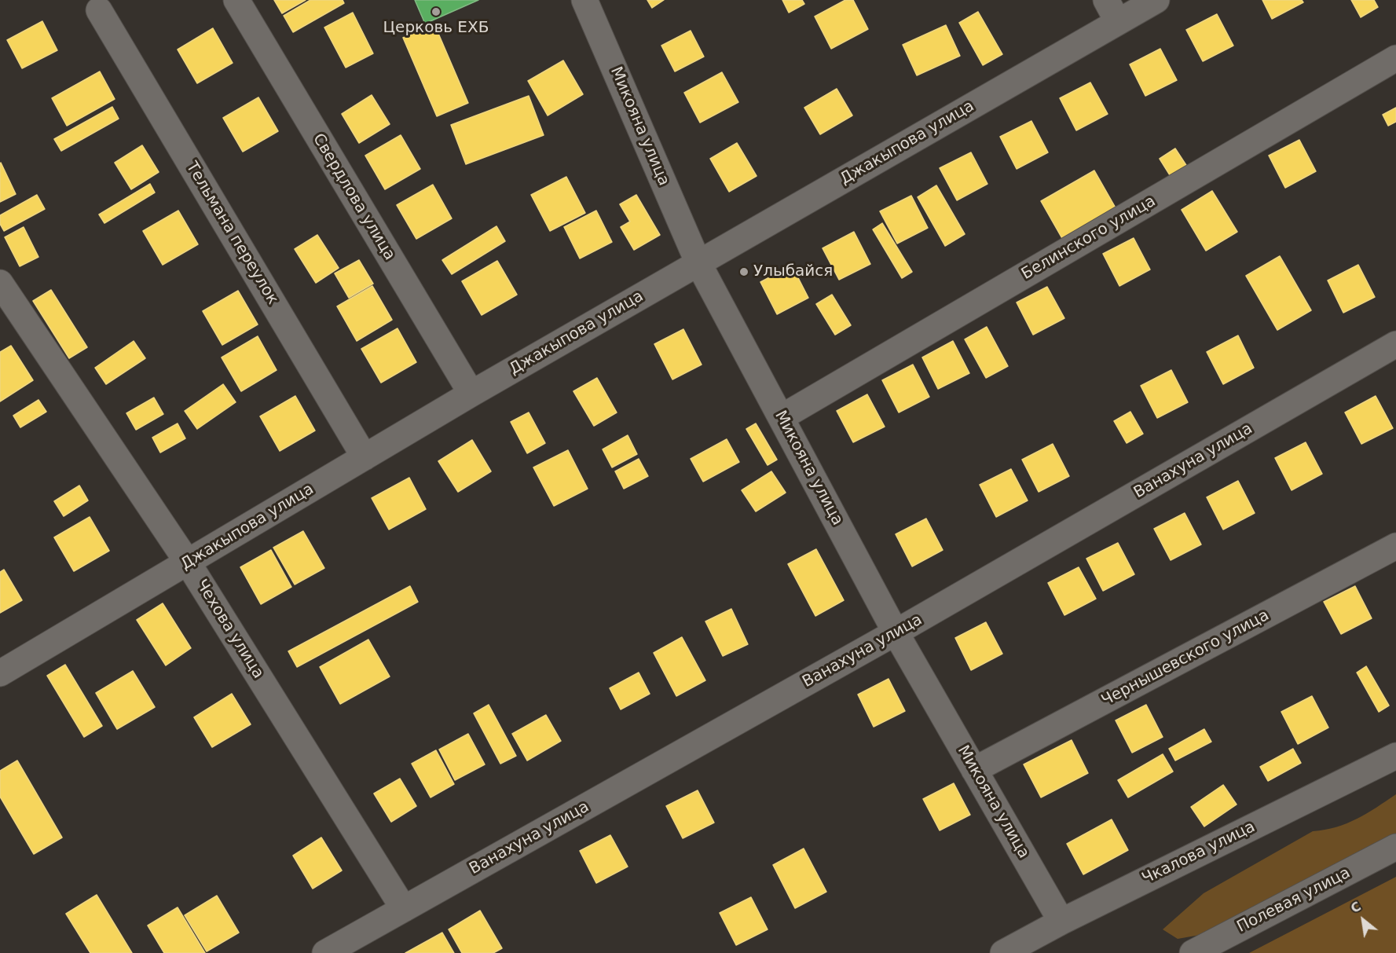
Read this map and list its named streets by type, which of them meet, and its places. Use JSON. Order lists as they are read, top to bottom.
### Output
{
  "streets": {
    "street": [
      "Микояна улица",
      "Джакыпова улица",
      "Свердлова улица",
      "Тельмана переулок",
      "Белинского улица",
      "Ванахуна улица",
      "Чехова улица",
      "Чернышевского улица",
      "Чкалова улица",
      "Полевая улица"
    ]
  },
  "crossings": [
    ["Микояна улица", "Джакыпова улица"],
    ["Микояна улица", "Белинского улица"],
    ["Микояна улица", "Ванахуна улица"],
    ["Микояна улица", "Чернышевского улица"],
    ["Микояна улица", "Чкалова улица"],
    ["Джакыпова улица", "Свердлова улица"],
    ["Джакыпова улица", "Тельмана переулок"],
    ["Джакыпова улица", "Чехова улица"],
    ["Ванахуна улица", "Чехова улица"]
  ],
  "places": ["Церковь ЕХБ", "Улыбайся"],
  "north": "top left"
}
